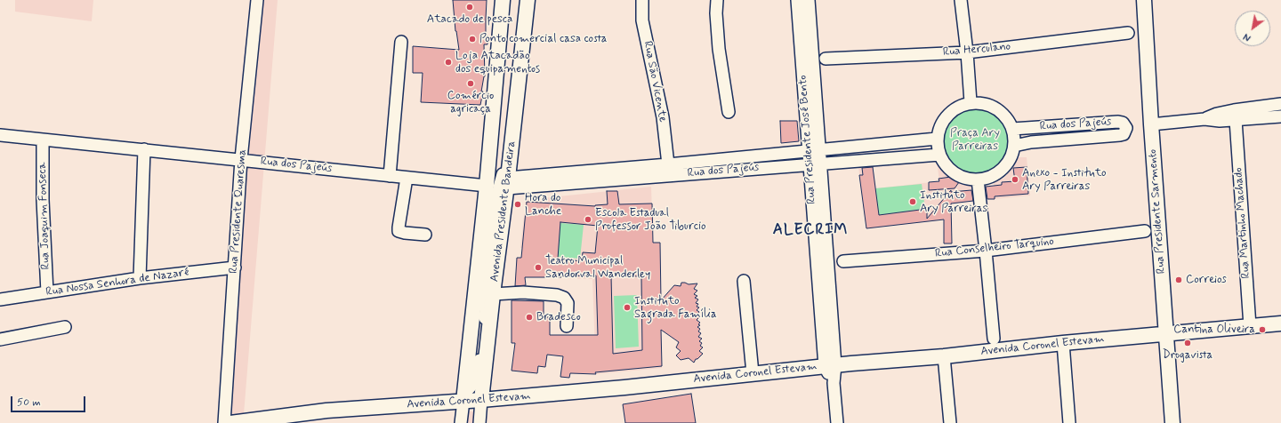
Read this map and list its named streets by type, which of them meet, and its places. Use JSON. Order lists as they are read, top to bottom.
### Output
{
  "streets": {
    "main road": ["Avenida Presidente Bandeira", "Rua Presidente Sarmento", "Avenida Coronel Estevam"],
    "street": [
      "Rua Herculano",
      "Rua São Vicente",
      "Rua dos Pajeús",
      "Rua Presidente José Bento",
      "Rua Presidente Quaresma",
      "Rua Joaquim Fonseca",
      "Rua Martinho Machado",
      "Rua Conselheiro Tarquino",
      "Rua Nossa Senhora de Nazaré"
    ]
  },
  "crossings": [
    ["Rua São Vicente", "Rua dos Pajeús"],
    ["Rua dos Pajeús", "Rua Presidente José Bento"],
    ["Rua dos Pajeús", "Rua Presidente Quaresma"],
    ["Rua dos Pajeús", "Avenida Presidente Bandeira"],
    ["Rua dos Pajeús", "Rua Joaquim Fonseca"],
    ["Rua Presidente José Bento", "Avenida Coronel Estevam"],
    ["Rua Presidente Quaresma", "Rua Nossa Senhora de Nazaré"],
    ["Avenida Presidente Bandeira", "Avenida Coronel Estevam"],
    ["Rua Presidente Sarmento", "Avenida Coronel Estevam"],
    ["Rua Joaquim Fonseca", "Rua Nossa Senhora de Nazaré"],
    ["Rua Martinho Machado", "Avenida Coronel Estevam"]
  ],
  "districts": ["ALECRIM"],
  "parks": ["Praça Ary Parreiras"],
  "places": [
    "Atacado de pesca",
    "Ponto comercial casa costa",
    "Loja Atacadão dos equipamentos",
    "Comércio agricaça",
    "Anexo - Instituto Ary Parreiras",
    "Instituto Ary Parreiras",
    "Hora do Lanche",
    "Escola Estadual Professor João Tiburcio",
    "Teatro Municipal Sandorval Wanderley",
    "Correios",
    "Instituto Sagrada Família",
    "Bradesco",
    "Cantina Oliveira",
    "Drogavista"
  ],
  "scale_bar": "50 m",
  "north": "bottom left"
}
